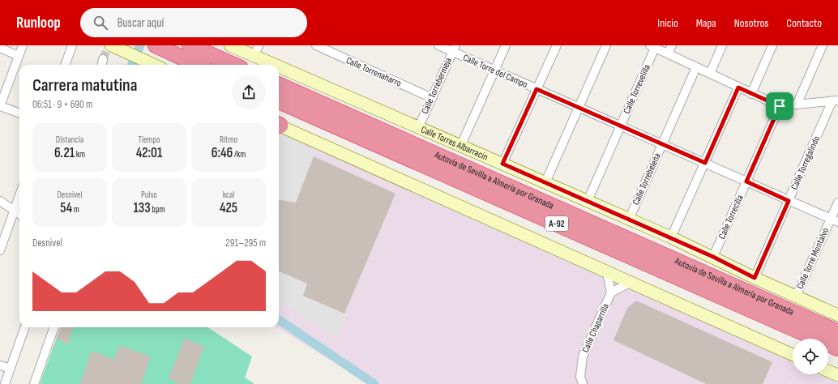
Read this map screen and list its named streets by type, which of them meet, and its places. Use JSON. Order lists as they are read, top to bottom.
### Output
{
  "streets": {
    "highway": ["Autovía de Sevilla a Almería por Granada", "A-92"],
    "street": [
      "Calle Torre del Campo",
      "Calle Torrenaharro",
      "Calle Torrebermeja",
      "Calle Torrevelilla",
      "Calle Torres Albarracín",
      "Calle Torregalindo",
      "Calle Torrebeleña",
      "Calle Torrecilla",
      "Calle Torre Montalvo",
      "Calle Chaparrilla"
    ]
  },
  "crossings": [
    ["Calle Torre del Campo", "Calle Torrebermeja"],
    ["Calle Torre del Campo", "Calle Torrevelilla"],
    ["Calle Torre del Campo", "Calle Torregalindo"],
    ["Calle Torre del Campo", "Calle Torrebeleña"],
    ["Calle Torre del Campo", "Calle Torrecilla"],
    ["Calle Torre del Campo", "Calle Torre Montalvo"],
    ["Calle Torrenaharro", "Calle Torrebermeja"],
    ["Calle Torrebermeja", "Calle Torres Albarracín"],
    ["Calle Torrevelilla", "Calle Torres Albarracín"],
    ["Calle Torres Albarracín", "Calle Torregalindo"],
    ["Calle Torres Albarracín", "Calle Torrebeleña"],
    ["Calle Torres Albarracín", "Calle Torrecilla"],
    ["Calle Torres Albarracín", "Calle Torre Montalvo"]
  ],
  "page": {
    "header": "Runloop",
    "search": "Buscar aquí",
    "nav": [
      "Inicio",
      "Mapa",
      "Nosotros",
      "Contacto"
    ],
    "heading": ["Carrera matutina", "06:51 · 9 × 690 m"],
    "stats": [
      ["Distancia", "6.21 km"],
      ["Tiempo", "42:01"],
      ["Ritmo", "6:46 /km"],
      ["Desnivel", "54 m"],
      ["Pulso", "133 bpm"],
      ["kcal", "425"]
    ],
    "chart": ["Desnivel", "291–295 m"]
  }
}
